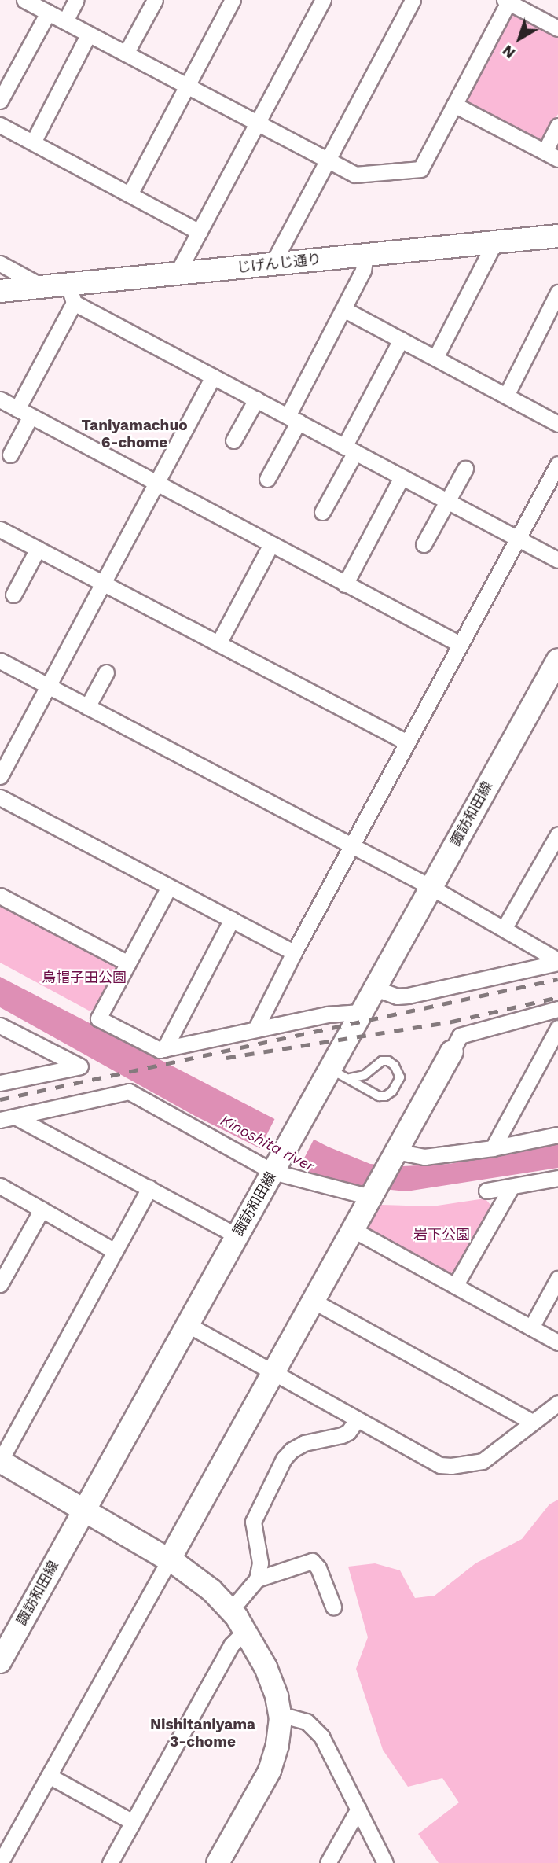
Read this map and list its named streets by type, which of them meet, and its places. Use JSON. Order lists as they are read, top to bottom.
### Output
{
  "streets": {
    "street": ["じげんじ通り", "諏訪和田線"]
  },
  "districts": ["Taniyamachuo 6-chome", "Nishitaniyama 3-chome"],
  "water": ["Kinoshita river"],
  "parks": ["烏帽子田公園", "岩下公園"],
  "north": "bottom left"
}
